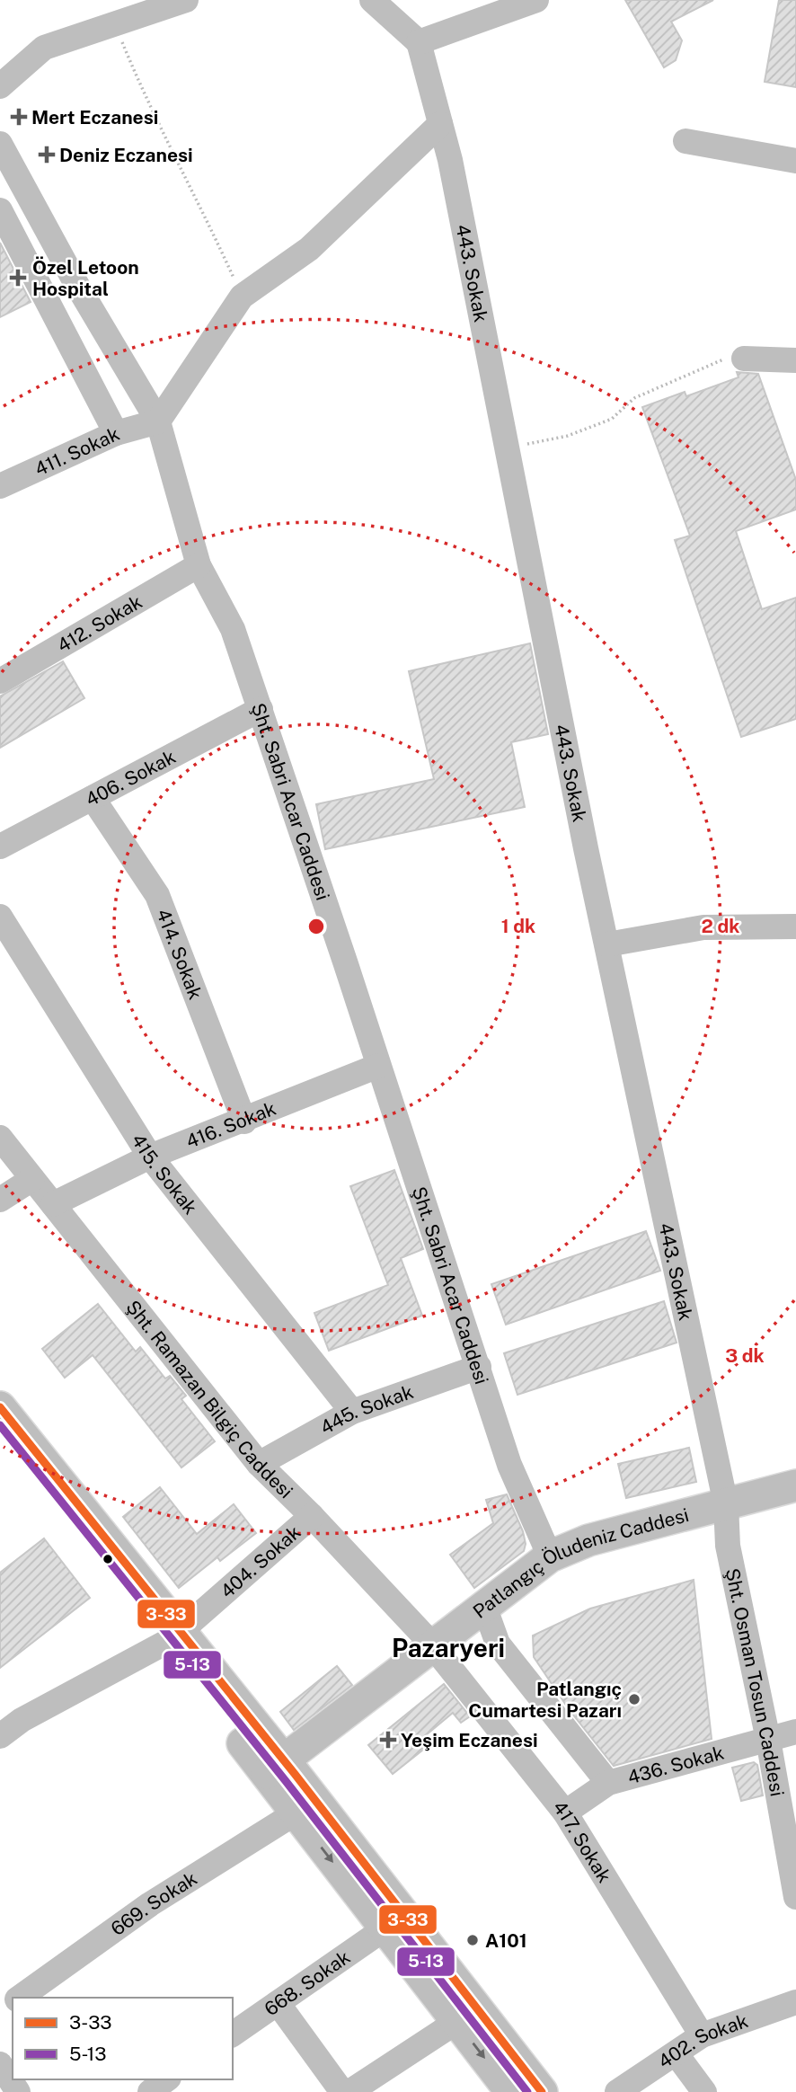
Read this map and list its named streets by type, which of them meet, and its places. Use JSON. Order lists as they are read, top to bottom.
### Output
{
  "streets": {
    "main road": ["Patlangıç Öludeniz Caddesi"],
    "street": [
      "443. Sokak",
      "411. Sokak",
      "412. Sokak",
      "406. Sokak",
      "Şht. Sabri Acar Caddesi",
      "414. Sokak",
      "416. Sokak",
      "415. Sokak",
      "Şht. Ramazan Bilgiç Caddesi",
      "445. Sokak",
      "404. Sokak",
      "Şht. Osman Tosun Caddesi",
      "436. Sokak",
      "417. Sokak",
      "669. Sokak",
      "668. Sokak",
      "402. Sokak"
    ]
  },
  "crossings": [
    ["443. Sokak", "Patlangıç Öludeniz Caddesi"],
    ["443. Sokak", "Şht. Osman Tosun Caddesi"],
    ["411. Sokak", "Şht. Sabri Acar Caddesi"],
    ["412. Sokak", "Şht. Sabri Acar Caddesi"],
    ["406. Sokak", "Şht. Sabri Acar Caddesi"],
    ["406. Sokak", "414. Sokak"],
    ["Şht. Sabri Acar Caddesi", "416. Sokak"],
    ["Şht. Sabri Acar Caddesi", "445. Sokak"],
    ["Şht. Sabri Acar Caddesi", "Patlangıç Öludeniz Caddesi"],
    ["414. Sokak", "416. Sokak"],
    ["416. Sokak", "415. Sokak"],
    ["416. Sokak", "Şht. Ramazan Bilgiç Caddesi"],
    ["415. Sokak", "445. Sokak"],
    ["Şht. Ramazan Bilgiç Caddesi", "445. Sokak"],
    ["Şht. Ramazan Bilgiç Caddesi", "404. Sokak"],
    ["Şht. Ramazan Bilgiç Caddesi", "Patlangıç Öludeniz Caddesi"],
    ["Şht. Ramazan Bilgiç Caddesi", "417. Sokak"],
    ["Patlangıç Öludeniz Caddesi", "Şht. Osman Tosun Caddesi"],
    ["Patlangıç Öludeniz Caddesi", "417. Sokak"],
    ["Şht. Osman Tosun Caddesi", "436. Sokak"],
    ["436. Sokak", "417. Sokak"],
    ["417. Sokak", "402. Sokak"]
  ],
  "districts": ["Pazaryeri"],
  "places": {
    "health": [
      "Mert Eczanesi",
      "Deniz Eczanesi",
      "Özel Letoon Hospital",
      "Yeşim Eczanesi"
    ],
    "other": ["Patlangıç Cumartesi Pazarı", "A101"]
  },
  "lines": ["transit line 3-33", "transit line 5-13"],
  "legend": ["3-33", "5-13"],
  "rings": ["1 dk", "2 dk", "3 dk"]
}
